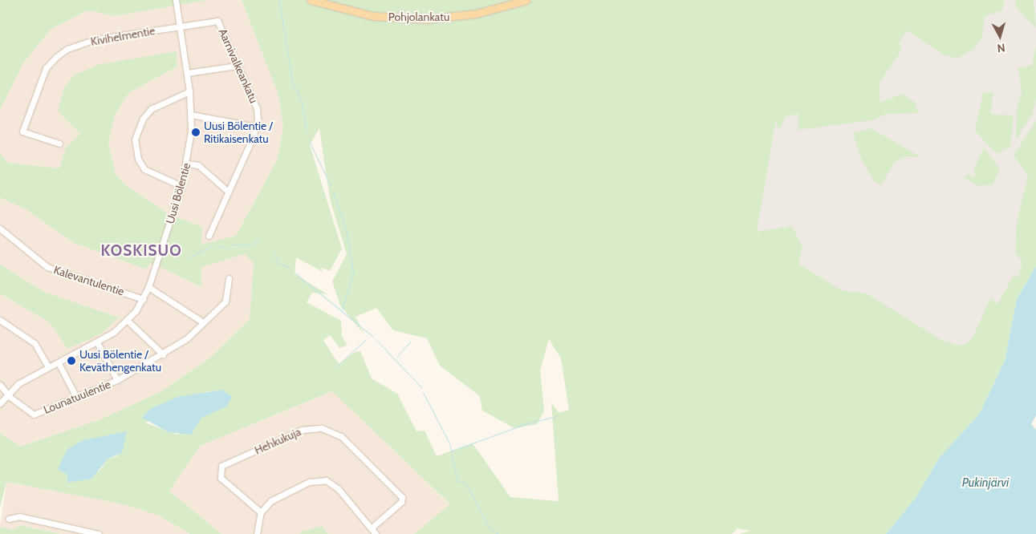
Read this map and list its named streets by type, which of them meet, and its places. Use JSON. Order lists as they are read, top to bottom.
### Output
{
  "streets": {
    "main road": ["Pohjolankatu"],
    "street": [
      "Kivihelmentie",
      "Aarnivalkeankatu",
      "Uusi Bölentie",
      "Kalevantulentie",
      "Lounatuulentie",
      "Hehkukuja"
    ]
  },
  "crossings": [
    ["Kivihelmentie", "Aarnivalkeankatu"],
    ["Kivihelmentie", "Uusi Bölentie"],
    ["Aarnivalkeankatu", "Uusi Bölentie"],
    ["Uusi Bölentie", "Kalevantulentie"],
    ["Uusi Bölentie", "Lounatuulentie"]
  ],
  "districts": ["KOSKISUO"],
  "water": ["Pukinjärvi"],
  "places": ["Uusi Bölentie / Ritikaisenkatu", "Uusi Bölentie / Keväthengenkatu"],
  "north": "bottom"
}
